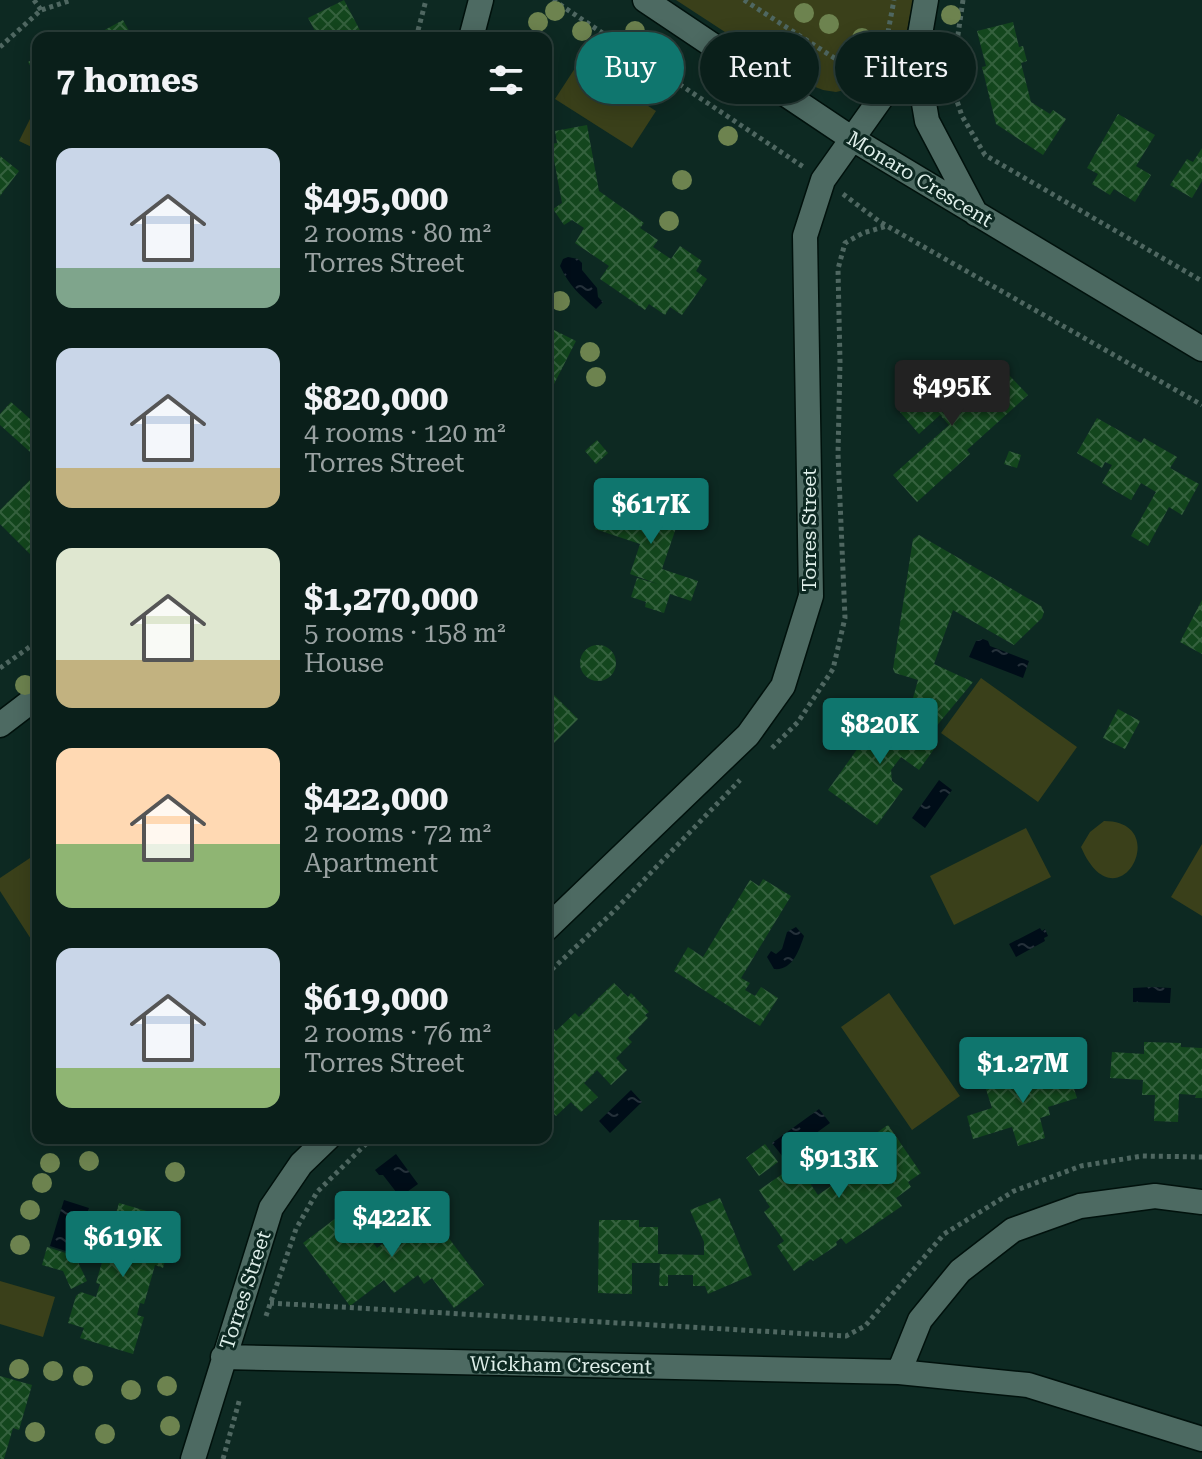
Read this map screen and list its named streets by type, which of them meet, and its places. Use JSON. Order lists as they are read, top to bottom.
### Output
{
  "streets": {
    "street": ["Monaro Crescent", "Torres Street", "Wickham Crescent"]
  },
  "crossings": [
    ["Monaro Crescent", "Torres Street"],
    ["Torres Street", "Wickham Crescent"]
  ],
  "page": {
    "chip": ["Buy", "Rent", "Filters"],
    "heading": "7 homes",
    "list": [
      {
        "name": "$495,000",
        "note": "2 rooms · 80 m² · Torres Street"
      },
      {
        "name": "$820,000",
        "note": "4 rooms · 120 m² · Torres Street"
      },
      {
        "name": "$1,270,000",
        "note": "5 rooms · 158 m² · House"
      },
      {
        "name": "$422,000",
        "note": "2 rooms · 72 m² · Apartment"
      },
      {
        "name": "$619,000",
        "note": "2 rooms · 76 m² · Torres Street"
      }
    ],
    "price": [
      "$495K",
      "$617K",
      "$820K",
      "$1.27M",
      "$913K",
      "$422K",
      "$619K"
    ]
  }
}
